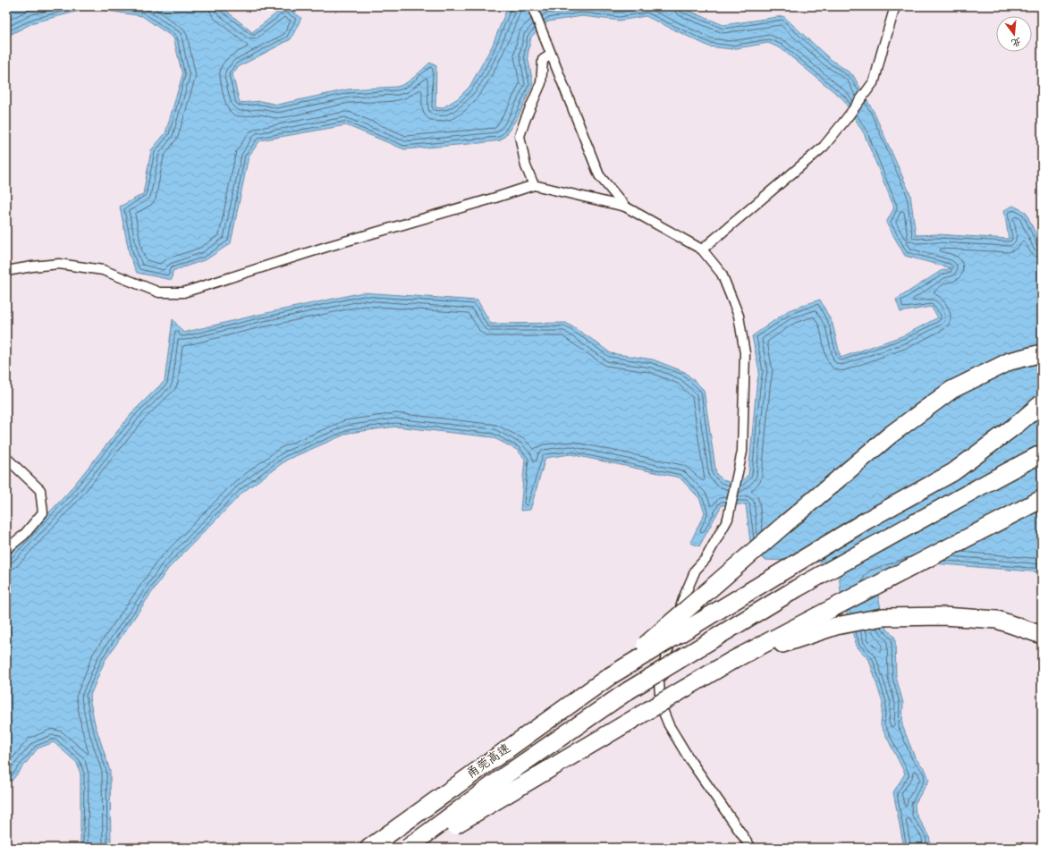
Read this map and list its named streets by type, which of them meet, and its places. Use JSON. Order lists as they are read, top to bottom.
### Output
{
  "streets": {
    "highway": ["甬莞高速"]
  },
  "north": "bottom"
}
